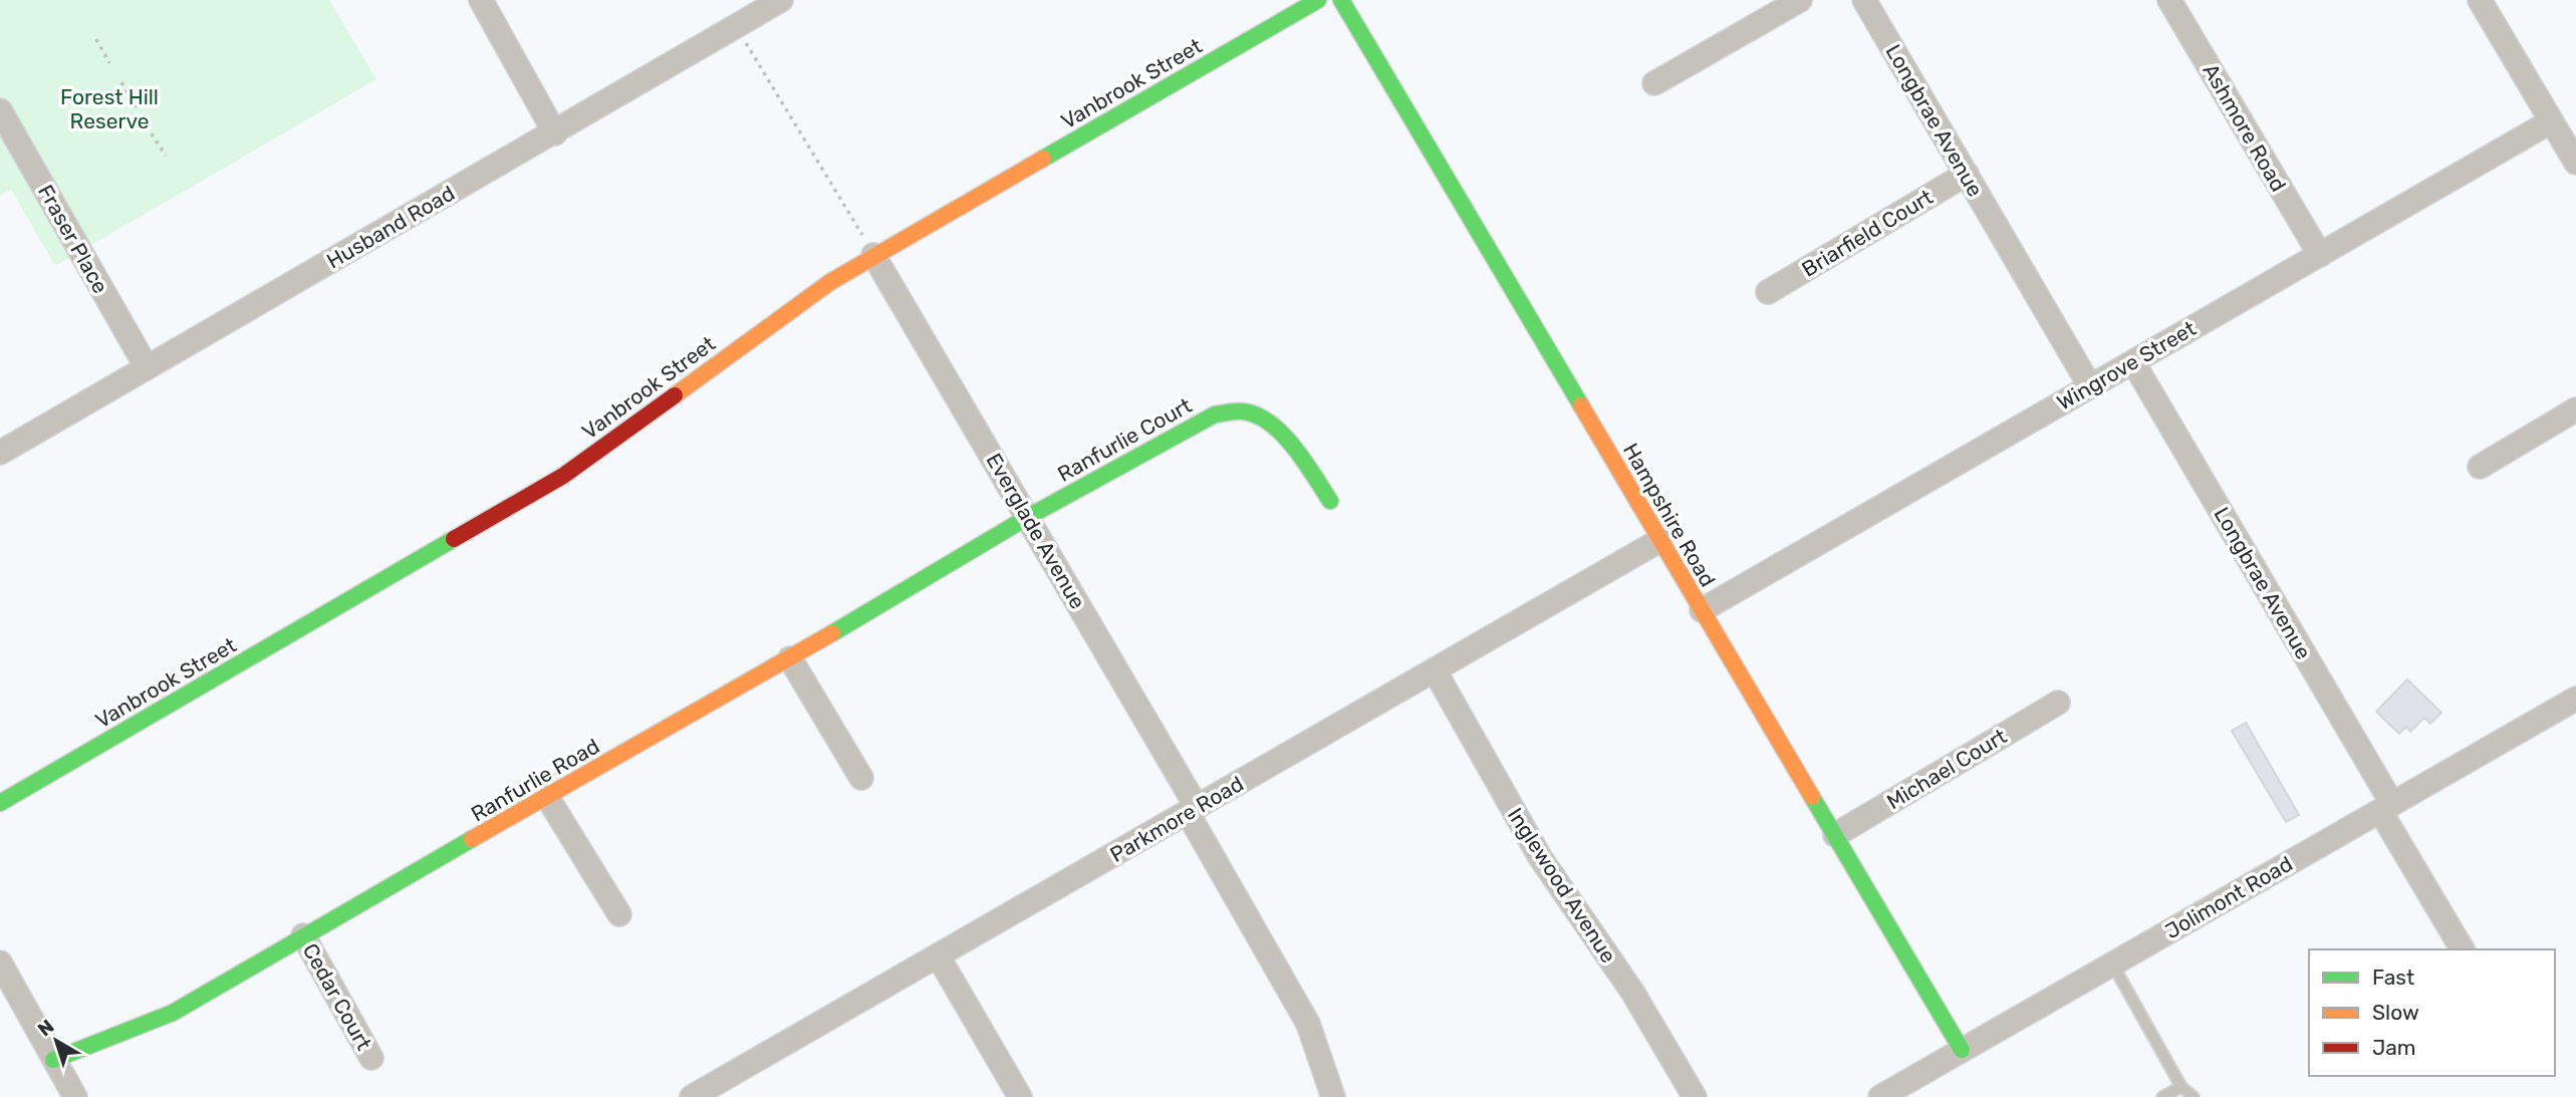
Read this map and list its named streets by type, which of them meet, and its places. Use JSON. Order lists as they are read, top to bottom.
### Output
{
  "streets": {
    "street": [
      "Vanbrook Street",
      "Longbrae Avenue",
      "Ashmore Road",
      "Husband Road",
      "Briarfield Court",
      "Fraser Place",
      "Wingrove Street",
      "Ranfurlie Court",
      "Hampshire Road",
      "Everglade Avenue",
      "Michael Court",
      "Ranfurlie Road",
      "Parkmore Road",
      "Inglewood Avenue",
      "Jolimont Road",
      "Cedar Court"
    ]
  },
  "crossings": [
    ["Vanbrook Street", "Everglade Avenue"],
    ["Longbrae Avenue", "Briarfield Court"],
    ["Longbrae Avenue", "Wingrove Street"],
    ["Longbrae Avenue", "Jolimont Road"],
    ["Ashmore Road", "Wingrove Street"],
    ["Husband Road", "Fraser Place"],
    ["Wingrove Street", "Hampshire Road"],
    ["Ranfurlie Court", "Everglade Avenue"],
    ["Ranfurlie Court", "Ranfurlie Road"],
    ["Hampshire Road", "Michael Court"],
    ["Hampshire Road", "Parkmore Road"],
    ["Hampshire Road", "Jolimont Road"],
    ["Everglade Avenue", "Ranfurlie Road"],
    ["Everglade Avenue", "Parkmore Road"],
    ["Ranfurlie Road", "Cedar Court"],
    ["Parkmore Road", "Inglewood Avenue"]
  ],
  "parks": ["Forest Hill Reserve"],
  "legend": ["Fast", "Slow", "Jam"],
  "north": "top left"
}
